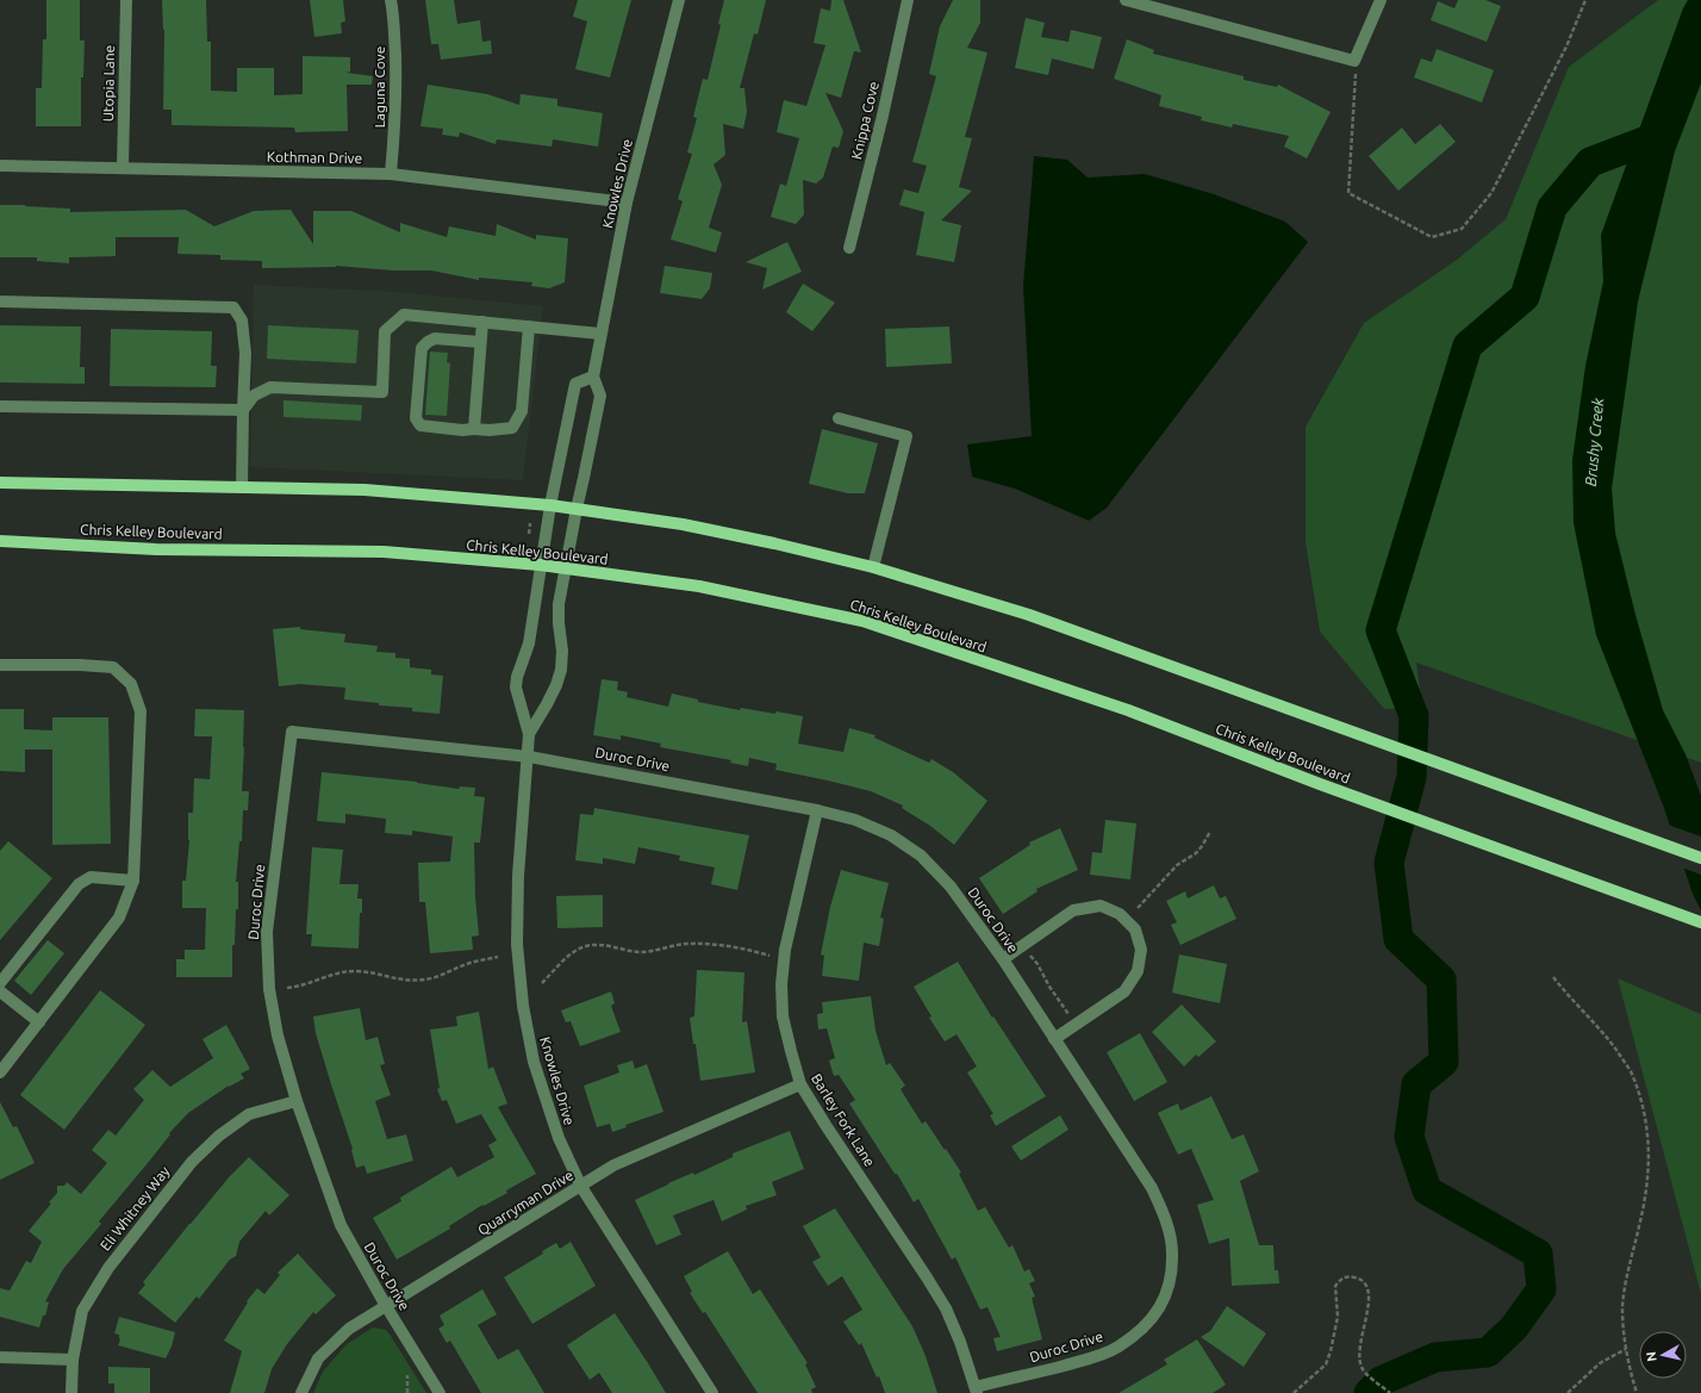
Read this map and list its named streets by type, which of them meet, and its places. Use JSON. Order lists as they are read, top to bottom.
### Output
{
  "streets": {
    "main road": ["Chris Kelley Boulevard"],
    "street": [
      "Utopia Lane",
      "Laguna Cove",
      "Knippa Cove",
      "Kothman Drive",
      "Knowles Drive",
      "Duroc Drive",
      "Barley Fork Lane",
      "Quarryman Drive",
      "Eli Whitney Way"
    ]
  },
  "crossings": [
    ["Utopia Lane", "Kothman Drive"],
    ["Laguna Cove", "Kothman Drive"],
    ["Kothman Drive", "Knowles Drive"],
    ["Knowles Drive", "Chris Kelley Boulevard"],
    ["Knowles Drive", "Duroc Drive"],
    ["Knowles Drive", "Quarryman Drive"],
    ["Duroc Drive", "Barley Fork Lane"],
    ["Duroc Drive", "Quarryman Drive"],
    ["Duroc Drive", "Eli Whitney Way"],
    ["Barley Fork Lane", "Quarryman Drive"]
  ],
  "water": ["Brushy Creek"],
  "north": "left"
}
